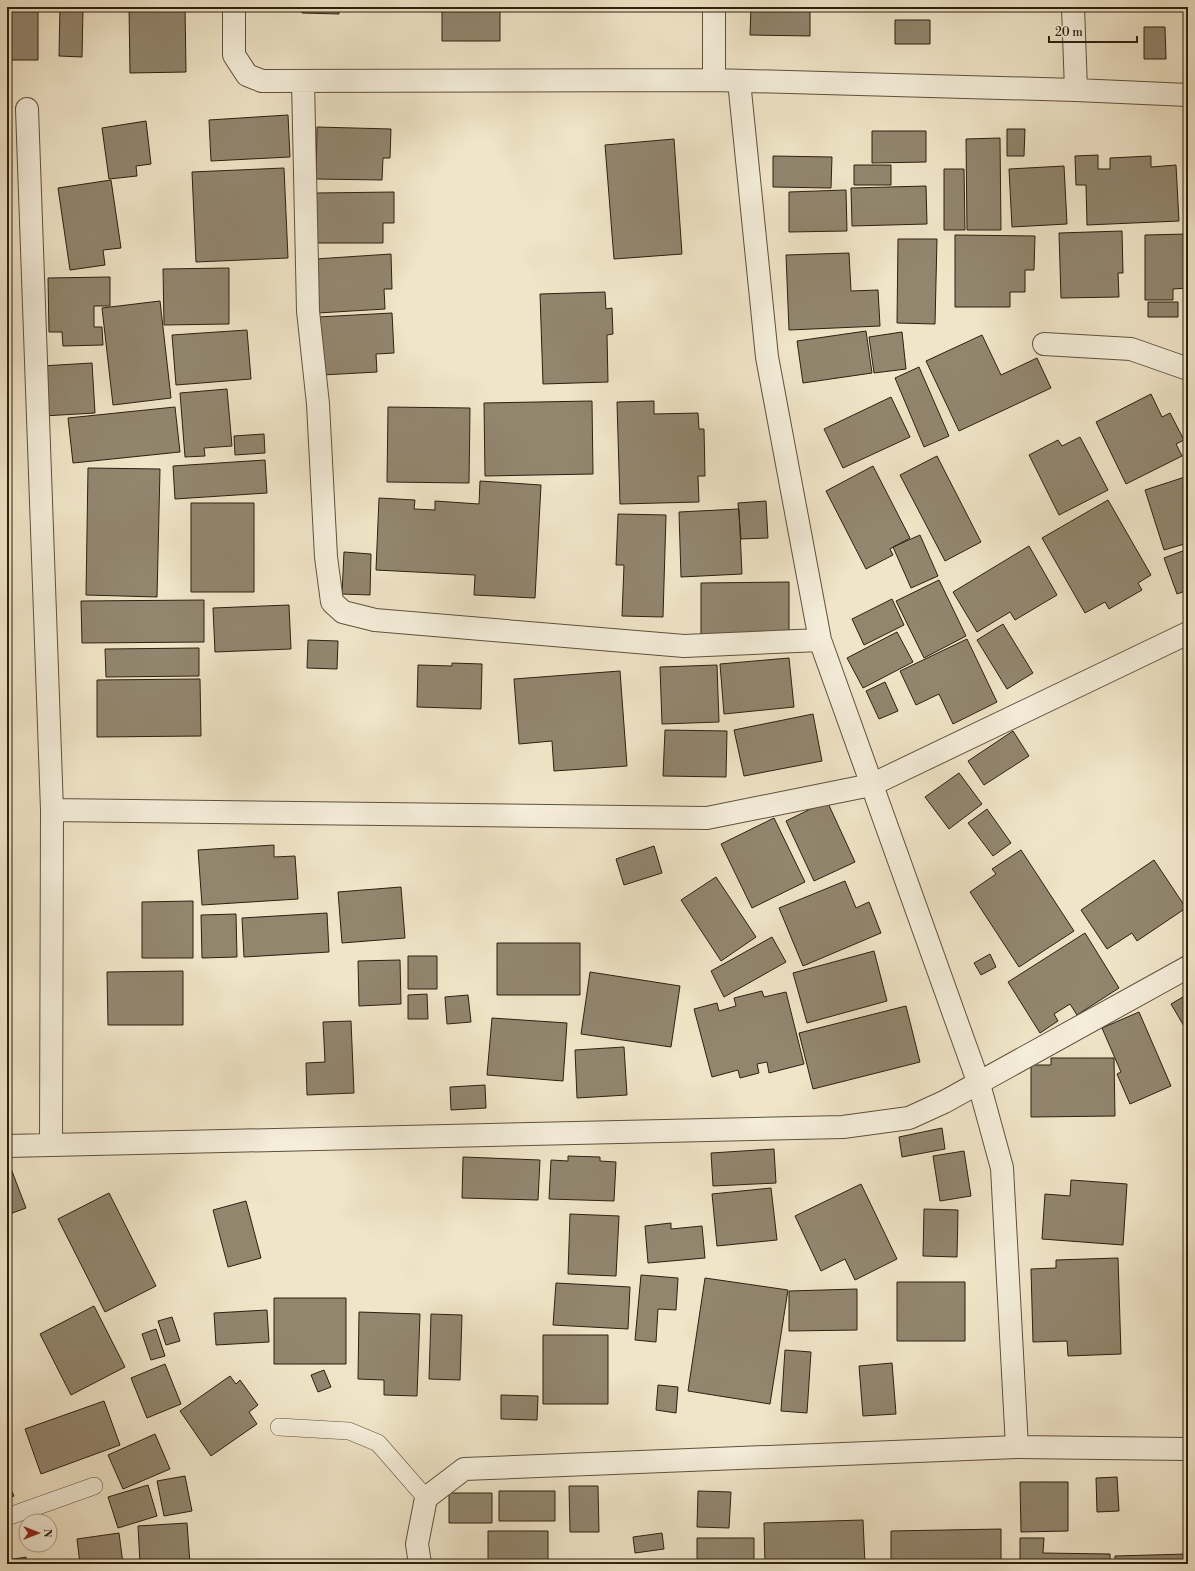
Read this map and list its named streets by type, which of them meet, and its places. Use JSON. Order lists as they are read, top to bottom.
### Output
{
  "scale_bar": "20 m",
  "north": "right"
}
